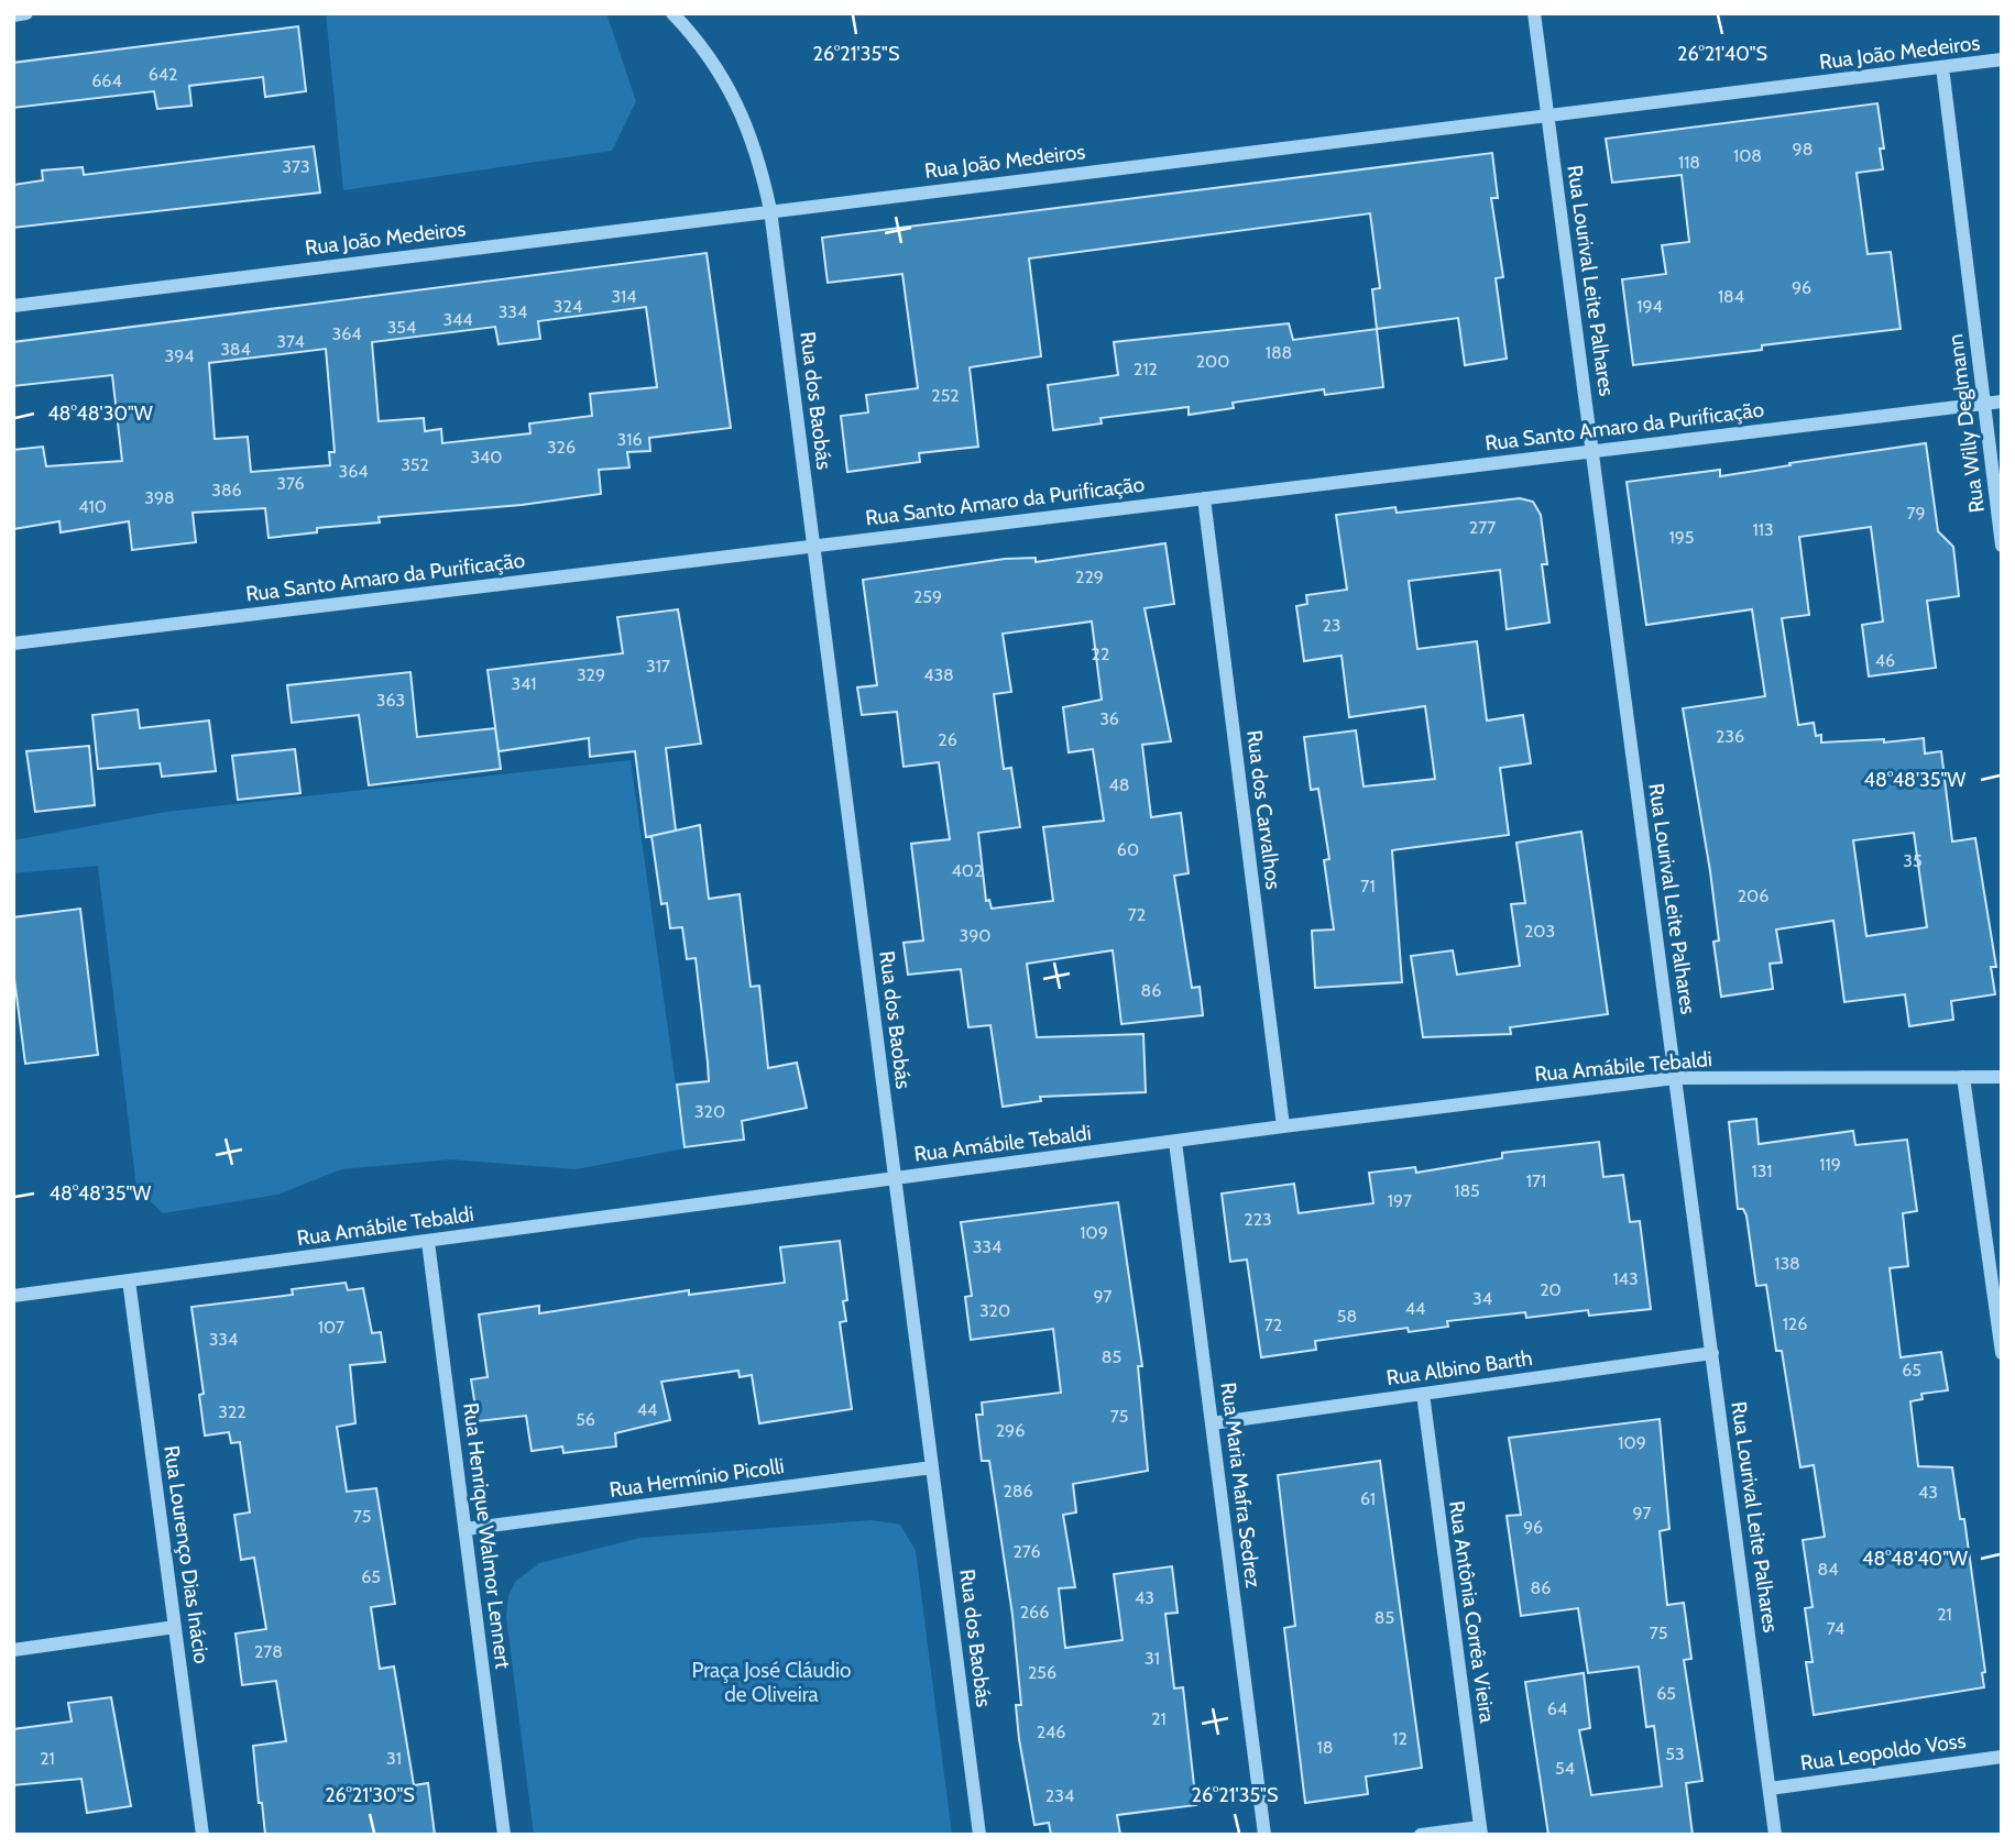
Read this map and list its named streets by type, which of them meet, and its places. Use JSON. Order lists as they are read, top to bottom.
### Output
{
  "streets": {
    "street": [
      "Rua João Medeiros",
      "Rua Lourival Leite Palhares",
      "Rua dos Baobás",
      "Rua Willy Deglmann",
      "Rua Santo Amaro da Purificação",
      "Rua dos Carvalhos",
      "Rua Amábile Tebaldi",
      "Rua Albino Barth",
      "Rua Hermínio Picolli",
      "Rua Maria Mafra Sedrez",
      "Rua Henrique Walmor Lennert",
      "Rua Lourenço Dias Inácio",
      "Rua Antônia Corrêa Vieira",
      "Rua Leopoldo Voss"
    ]
  },
  "crossings": [
    ["Rua João Medeiros", "Rua Lourival Leite Palhares"],
    ["Rua João Medeiros", "Rua dos Baobás"],
    ["Rua João Medeiros", "Rua Willy Deglmann"],
    ["Rua Lourival Leite Palhares", "Rua Santo Amaro da Purificação"],
    ["Rua Lourival Leite Palhares", "Rua Amábile Tebaldi"],
    ["Rua Lourival Leite Palhares", "Rua Albino Barth"],
    ["Rua Lourival Leite Palhares", "Rua Leopoldo Voss"],
    ["Rua dos Baobás", "Rua Santo Amaro da Purificação"],
    ["Rua dos Baobás", "Rua Amábile Tebaldi"],
    ["Rua dos Baobás", "Rua Hermínio Picolli"],
    ["Rua Willy Deglmann", "Rua Santo Amaro da Purificação"],
    ["Rua Santo Amaro da Purificação", "Rua dos Carvalhos"],
    ["Rua dos Carvalhos", "Rua Amábile Tebaldi"],
    ["Rua Amábile Tebaldi", "Rua Maria Mafra Sedrez"],
    ["Rua Amábile Tebaldi", "Rua Henrique Walmor Lennert"],
    ["Rua Amábile Tebaldi", "Rua Lourenço Dias Inácio"],
    ["Rua Albino Barth", "Rua Maria Mafra Sedrez"],
    ["Rua Albino Barth", "Rua Antônia Corrêa Vieira"],
    ["Rua Hermínio Picolli", "Rua Henrique Walmor Lennert"]
  ],
  "parks": ["Praça José Cláudio de Oliveira"],
  "house_numbers": [
    "642",
    "664",
    "98",
    "108",
    "118",
    "373",
    "96",
    "314",
    "184",
    "324",
    "194",
    "334",
    "344",
    "354",
    "364",
    "374",
    "384",
    "188",
    "394",
    "200",
    "212",
    "252",
    "316",
    "326",
    "340",
    "352",
    "364",
    "376",
    "386",
    "398",
    "410",
    "79",
    "277",
    "113",
    "195",
    "229",
    "259",
    "23",
    "22",
    "46",
    "317",
    "329",
    "438",
    "341",
    "363",
    "36",
    "236",
    "26",
    "48",
    "60",
    "35",
    "402",
    "71",
    "206",
    "72",
    "203",
    "390",
    "86",
    "320",
    "119",
    "131",
    "171",
    "185",
    "197",
    "223",
    "109",
    "334",
    "138",
    "143",
    "20",
    "97",
    "34",
    "44",
    "320",
    "58",
    "126",
    "72",
    "107",
    "334",
    "85",
    "65",
    "44",
    "322",
    "75",
    "56",
    "296",
    "109",
    "286",
    "43",
    "61",
    "97",
    "75",
    "96",
    "276",
    "84",
    "65",
    "86",
    "43",
    "266",
    "21",
    "85",
    "74",
    "75",
    "278",
    "31",
    "256",
    "65",
    "64",
    "21",
    "246",
    "12",
    "18",
    "53",
    "21",
    "31",
    "54",
    "234"
  ],
  "coordinates": [
    "26°21'35\"S",
    "26°21'40\"S",
    "48°48'30\"W",
    "48°48'35\"W",
    "48°48'40\"W",
    "26°21'30\"S"
  ]
}
